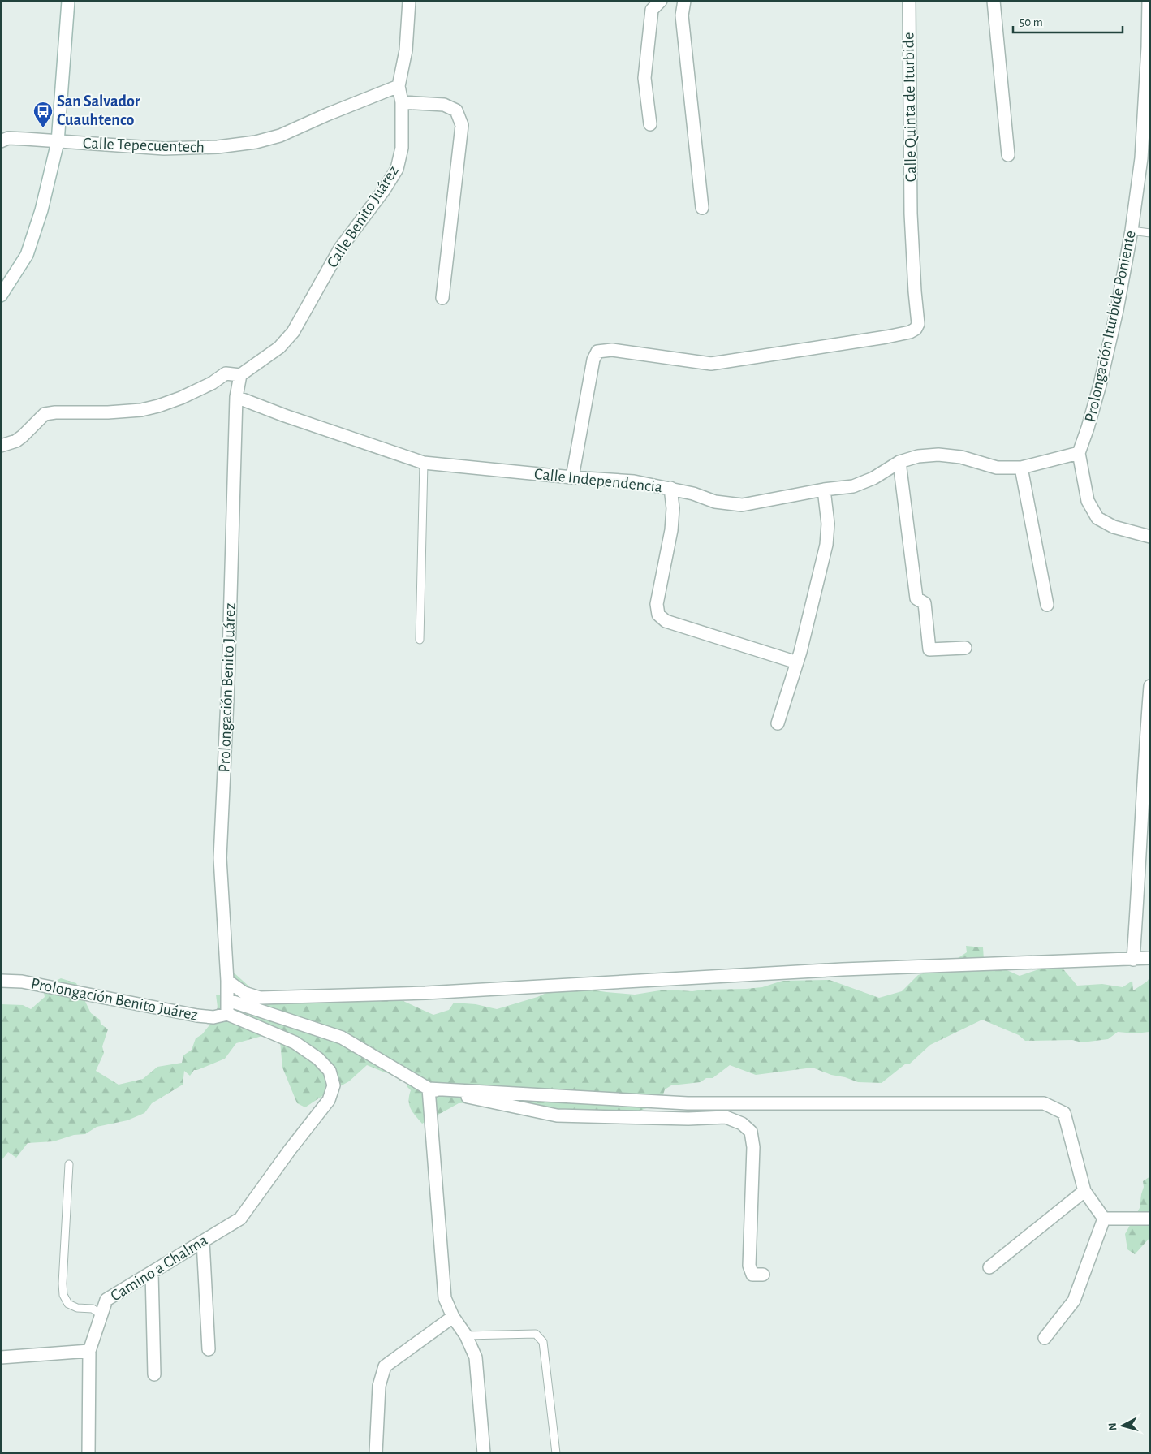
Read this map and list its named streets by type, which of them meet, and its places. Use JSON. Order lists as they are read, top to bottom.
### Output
{
  "streets": {
    "street": [
      "Calle Quinta de Iturbide",
      "Calle Tepecuentech",
      "Calle Benito Juárez",
      "Prolongación Iturbide Poniente",
      "Calle Independencia",
      "Prolongación Benito Juárez",
      "Camino a Chalma"
    ]
  },
  "crossings": [
    ["Calle Quinta de Iturbide", "Calle Independencia"],
    ["Calle Tepecuentech", "Calle Benito Juárez"],
    ["Calle Benito Juárez", "Prolongación Benito Juárez"],
    ["Prolongación Iturbide Poniente", "Calle Independencia"],
    ["Calle Independencia", "Prolongación Benito Juárez"],
    ["Prolongación Benito Juárez", "Camino a Chalma"]
  ],
  "places": {
    "bus stop": ["San Salvador Cuauhtenco"]
  },
  "scale_bar": "50 m",
  "north": "left"
}
